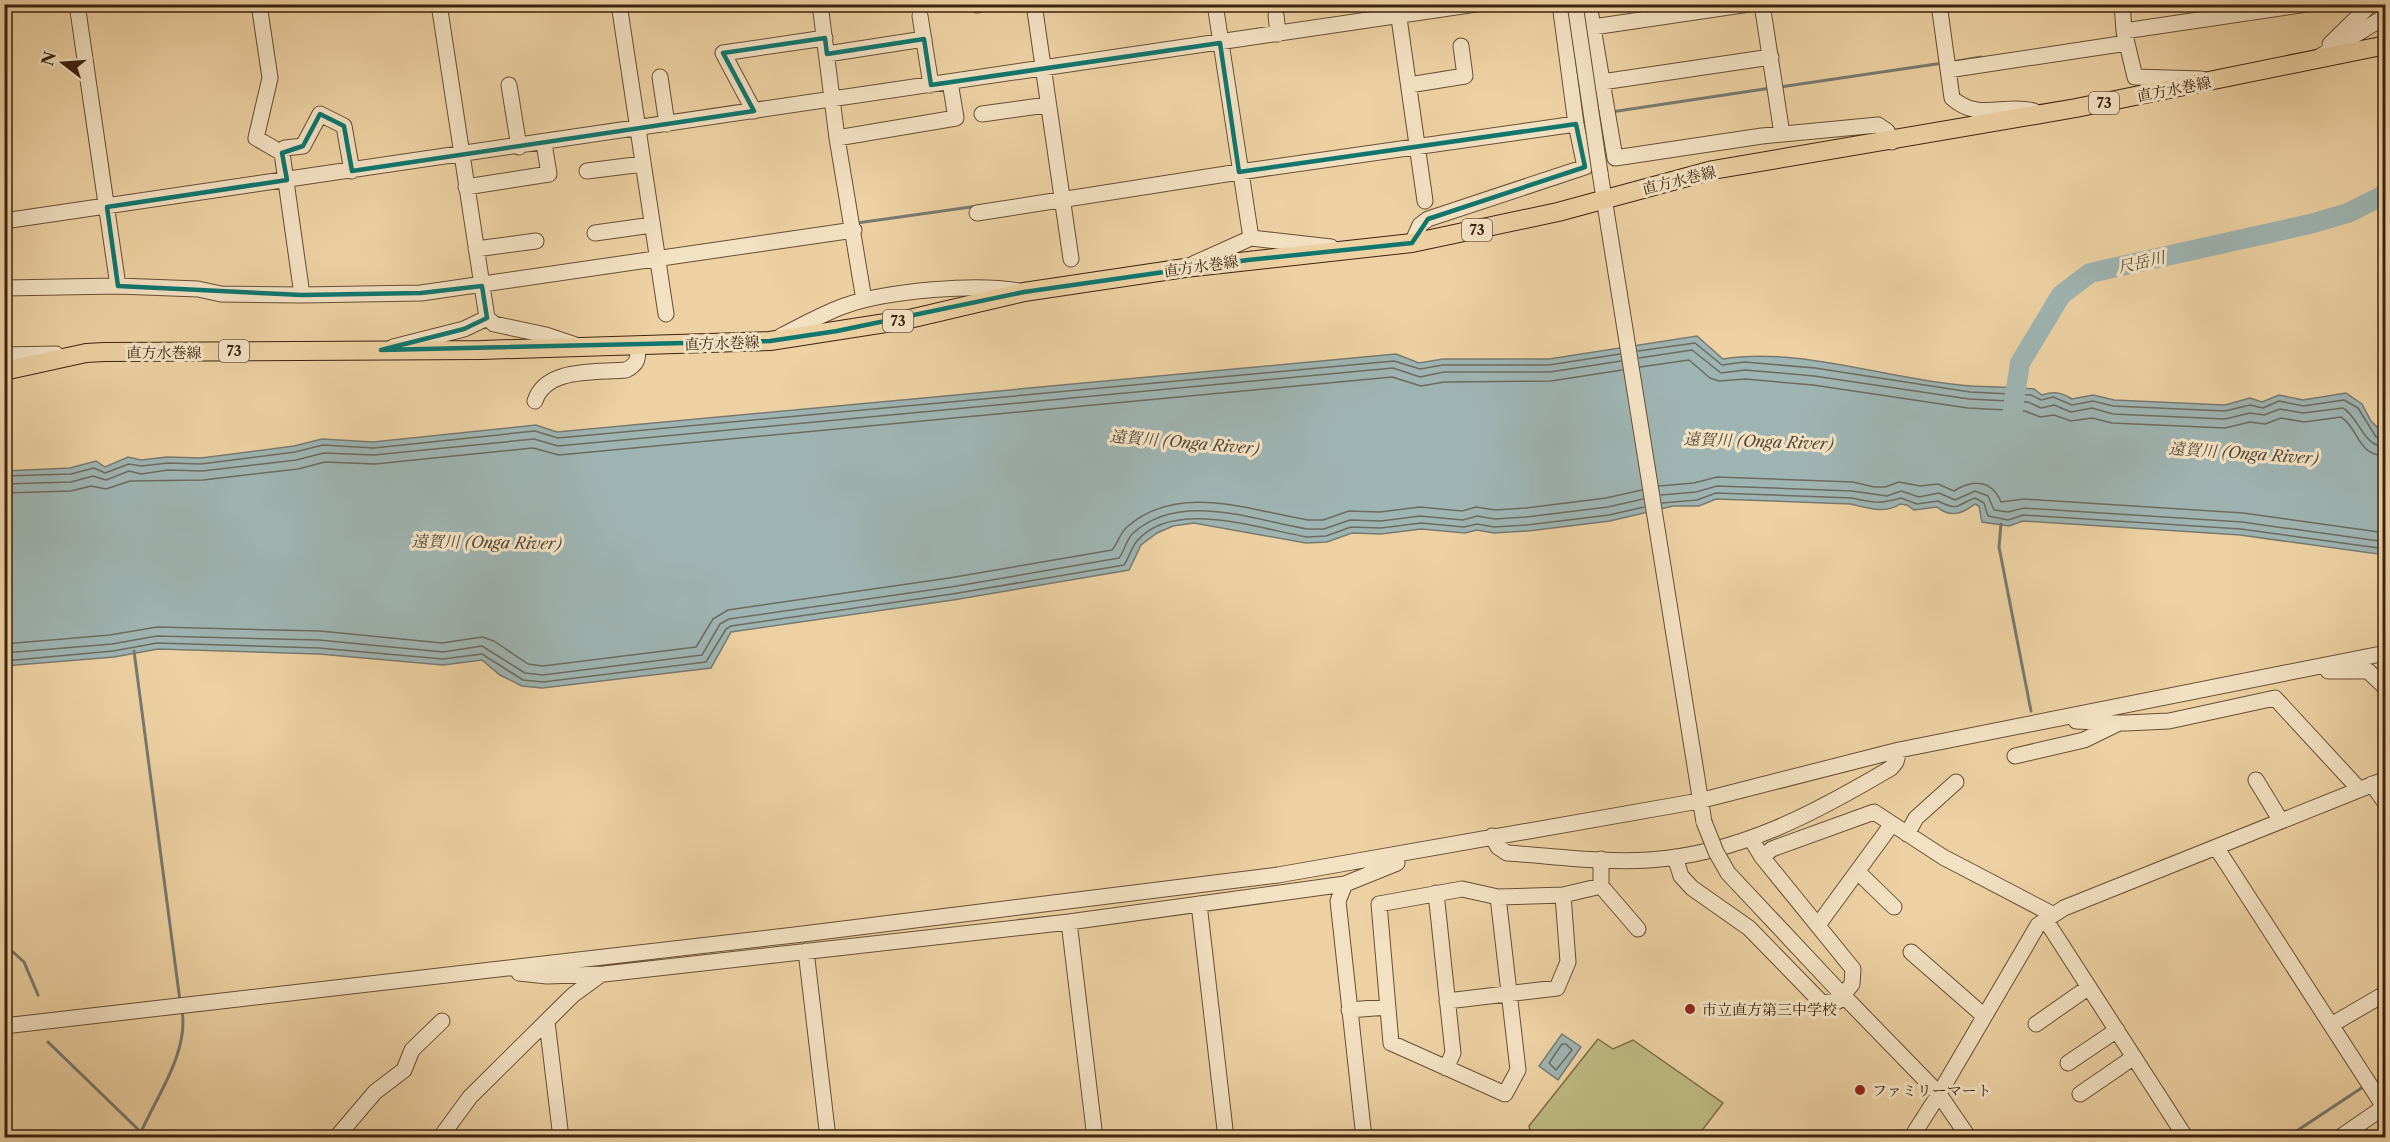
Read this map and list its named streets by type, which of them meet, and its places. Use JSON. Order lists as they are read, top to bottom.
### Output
{
  "streets": {
    "main road": ["直方水巻線", "73"]
  },
  "water": ["尺岳川", "遠賀川 (Onga River)"],
  "places": ["市立直方第三中学校", "ファミリーマート"],
  "north": "left"
}
